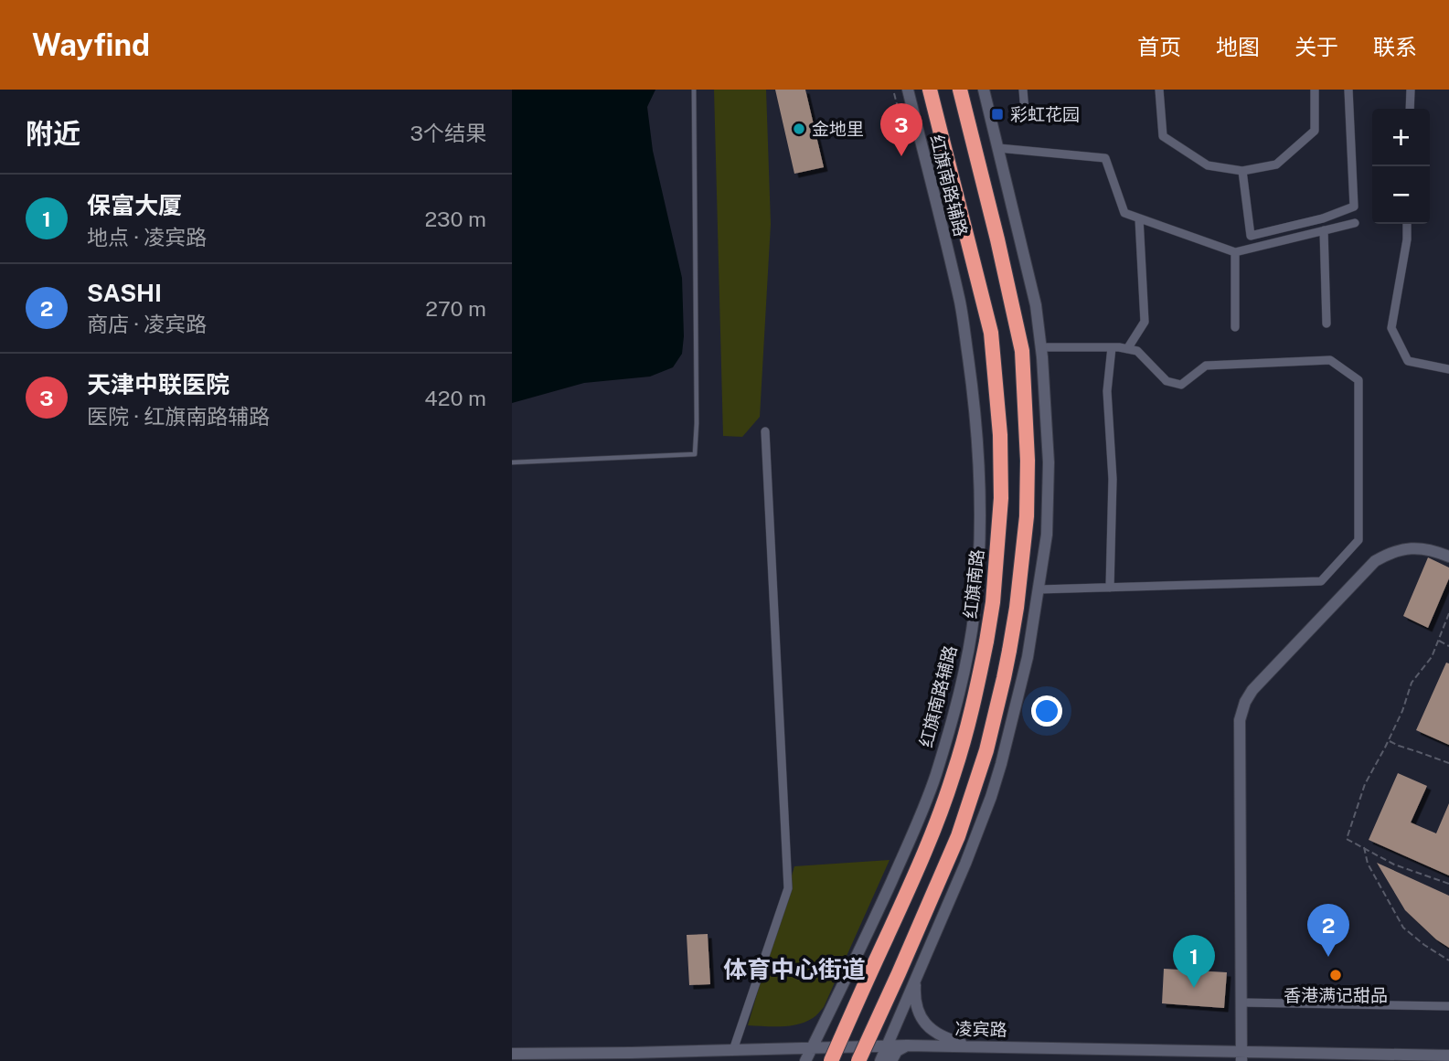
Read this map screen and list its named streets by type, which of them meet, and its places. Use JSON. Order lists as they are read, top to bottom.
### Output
{
  "streets": {
    "highway": ["红旗南路"],
    "main road": ["红旗南路辅路", "凌宾路"]
  },
  "crossings": [
    ["红旗南路辅路", "凌宾路"]
  ],
  "districts": ["体育中心街道"],
  "places": {
    "transit": ["彩虹花园"],
    "other": ["金地里", "香港满记甜品"]
  },
  "page": {
    "header": "Wayfind",
    "nav": [
      "首页",
      "地图",
      "关于",
      "联系"
    ],
    "heading": ["附近", "3个结果"],
    "pins": ["3", "2", "1"],
    "map_buttons": ["+", "−"],
    "list": [
      {
        "mark": "1",
        "name": "保富大厦",
        "note": "地点 · 凌宾路",
        "value": "230 m"
      },
      {
        "mark": "2",
        "name": "SASHI",
        "note": "商店 · 凌宾路",
        "value": "270 m"
      },
      {
        "mark": "3",
        "name": "天津中联医院",
        "note": "医院 · 红旗南路辅路",
        "value": "420 m"
      }
    ]
  }
}
